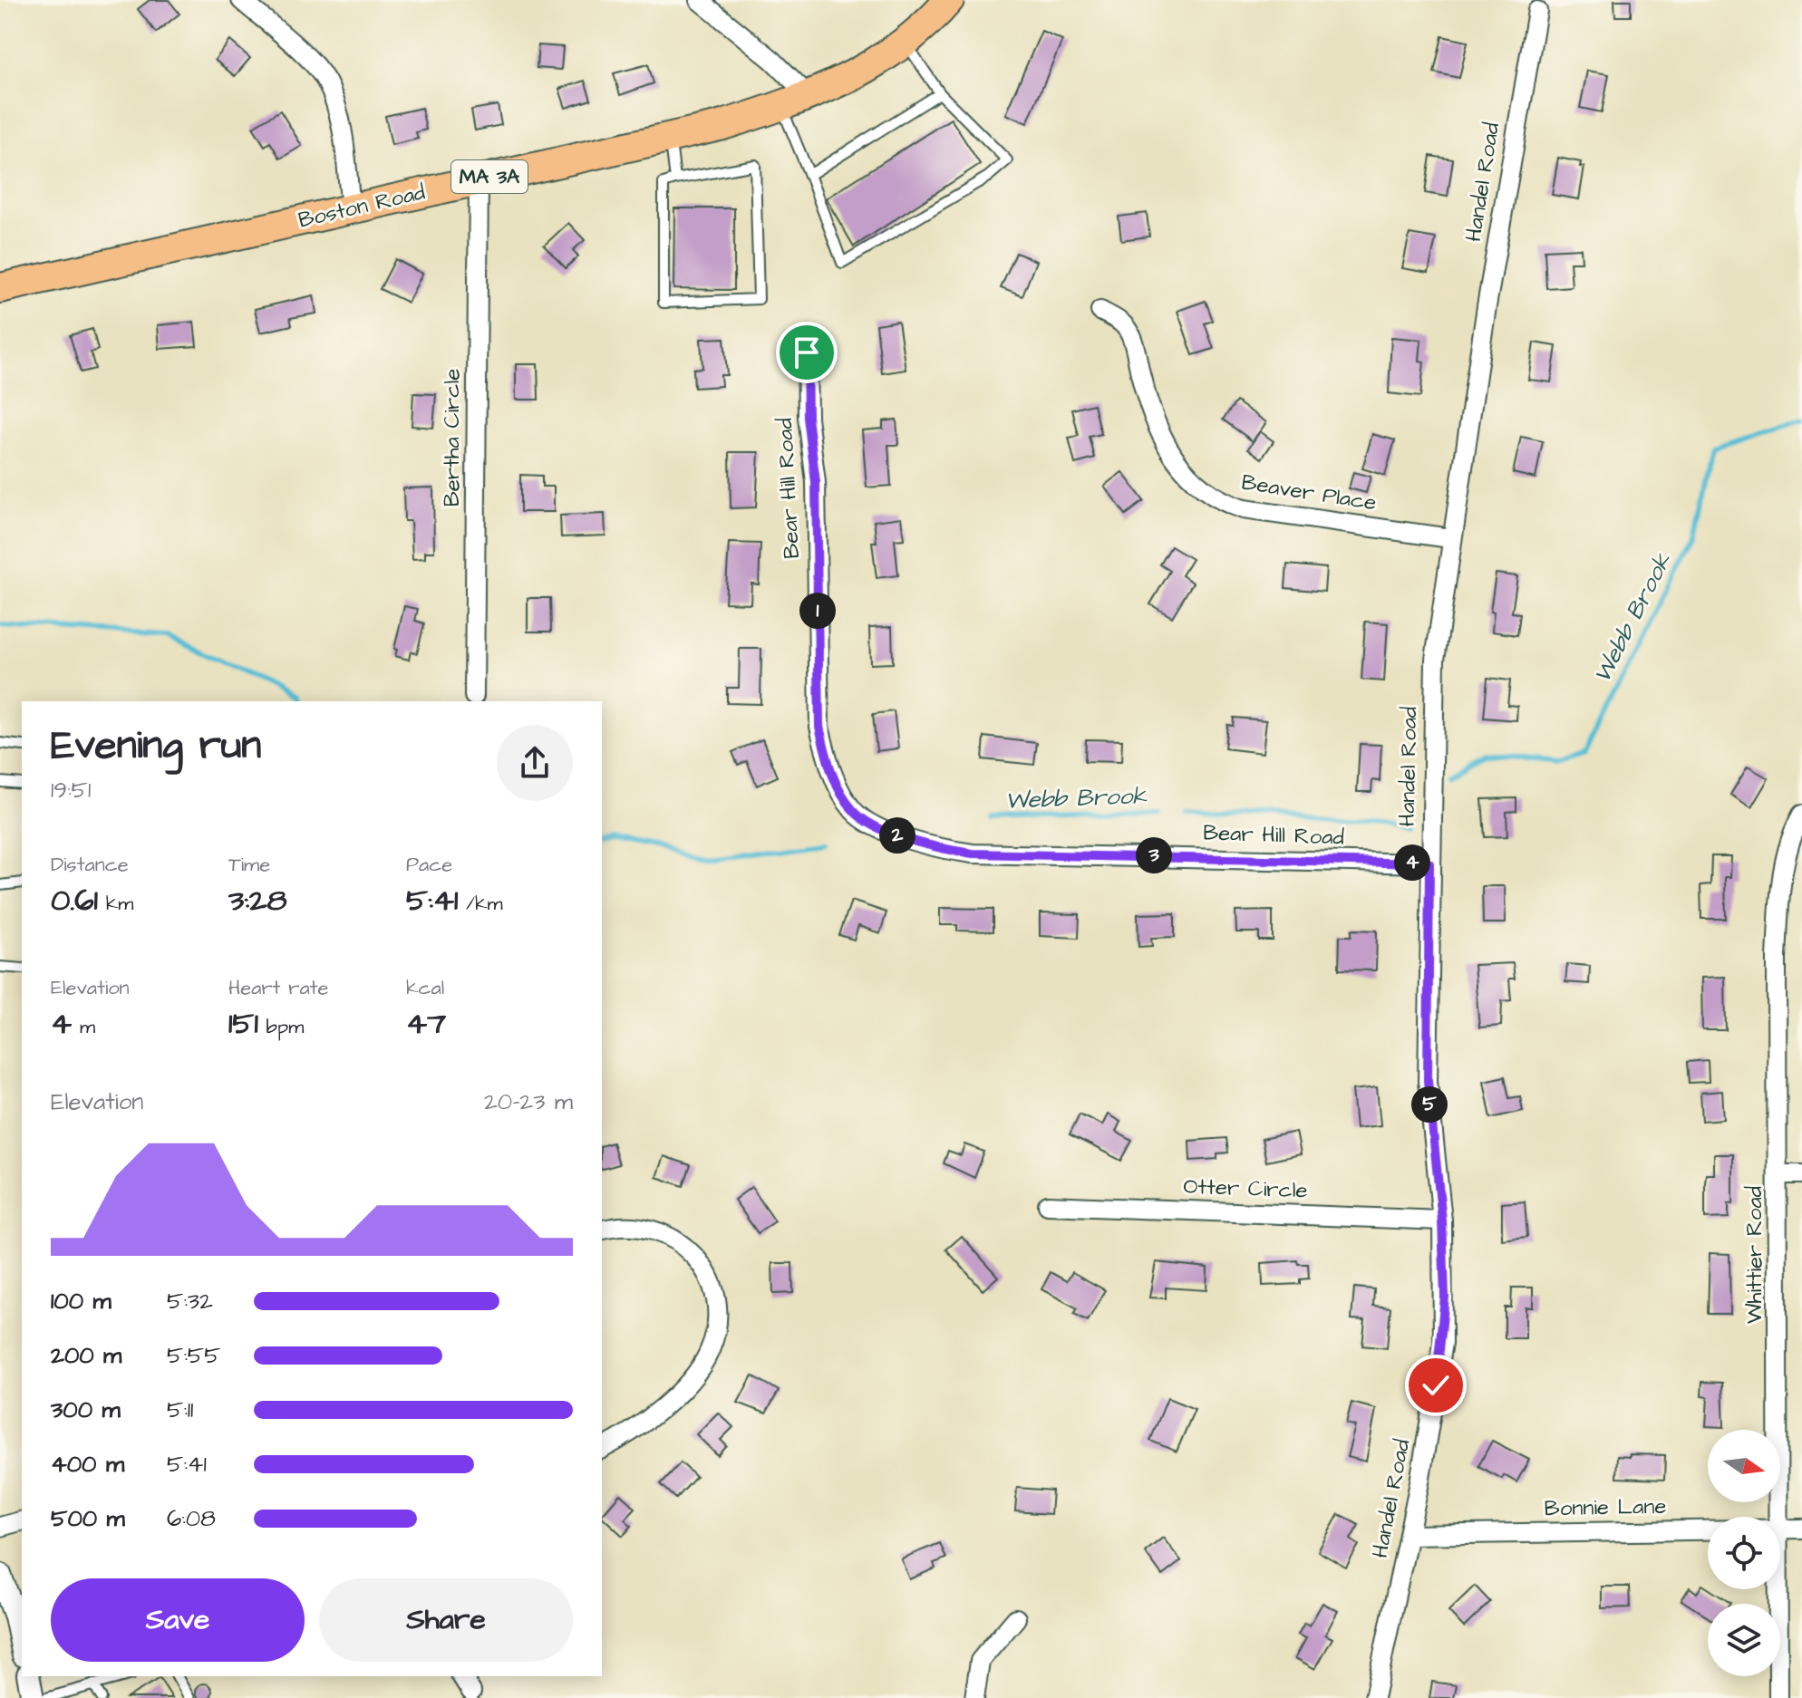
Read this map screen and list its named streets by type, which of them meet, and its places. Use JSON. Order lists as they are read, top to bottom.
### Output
{
  "streets": {
    "main road": ["MA 3A", "Boston Road"],
    "street": [
      "Handel Road",
      "Bertha Circle",
      "Bear Hill Road",
      "Beaver Place",
      "Otter Circle",
      "Whittier Road",
      "Bonnie Lane"
    ]
  },
  "crossings": [
    ["Handel Road", "Bear Hill Road"],
    ["Handel Road", "Beaver Place"],
    ["Handel Road", "Otter Circle"],
    ["Handel Road", "Bonnie Lane"],
    ["Boston Road", "Bertha Circle"]
  ],
  "water": ["Webb Brook"],
  "north": "right",
  "page": {
    "pins": [
      "1",
      "2",
      "3",
      "4",
      "5"
    ],
    "heading": ["Evening run", "19:51"],
    "stats": [
      ["Distance", "0.61 km"],
      ["Time", "3:28"],
      ["Pace", "5:41 /km"],
      ["Elevation", "4 m"],
      ["Heart rate", "151 bpm"],
      ["kcal", "47"]
    ],
    "chart": ["Elevation", "20–23 m"],
    "list": [
      {
        "name": "100 m",
        "note": "5:32"
      },
      {
        "name": "200 m",
        "note": "5:55"
      },
      {
        "name": "300 m",
        "note": "5:11"
      },
      {
        "name": "400 m",
        "note": "5:41"
      },
      {
        "name": "500 m",
        "note": "6:08"
      }
    ],
    "buttons": ["Save", "Share"]
  }
}
